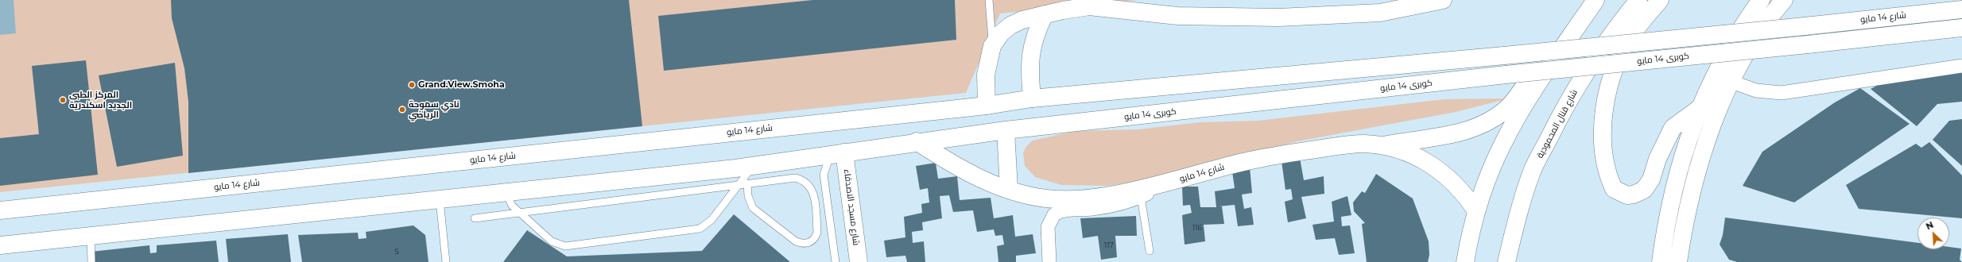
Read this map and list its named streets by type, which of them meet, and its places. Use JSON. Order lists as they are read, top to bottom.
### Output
{
  "streets": {
    "main road": [
      "شارع 14 مايو",
      "كوبرى 14 مايو",
      "شارع قنال المحمودية",
      "شارع مسجد الاصدقاء"
    ]
  },
  "places": ["Grand.View.Smoha", "المركز الطبى الجديد اسكندرية", "نادي سموحة الرياضي"],
  "house_numbers": ["116", "117", "5"],
  "north": "top left"
}
